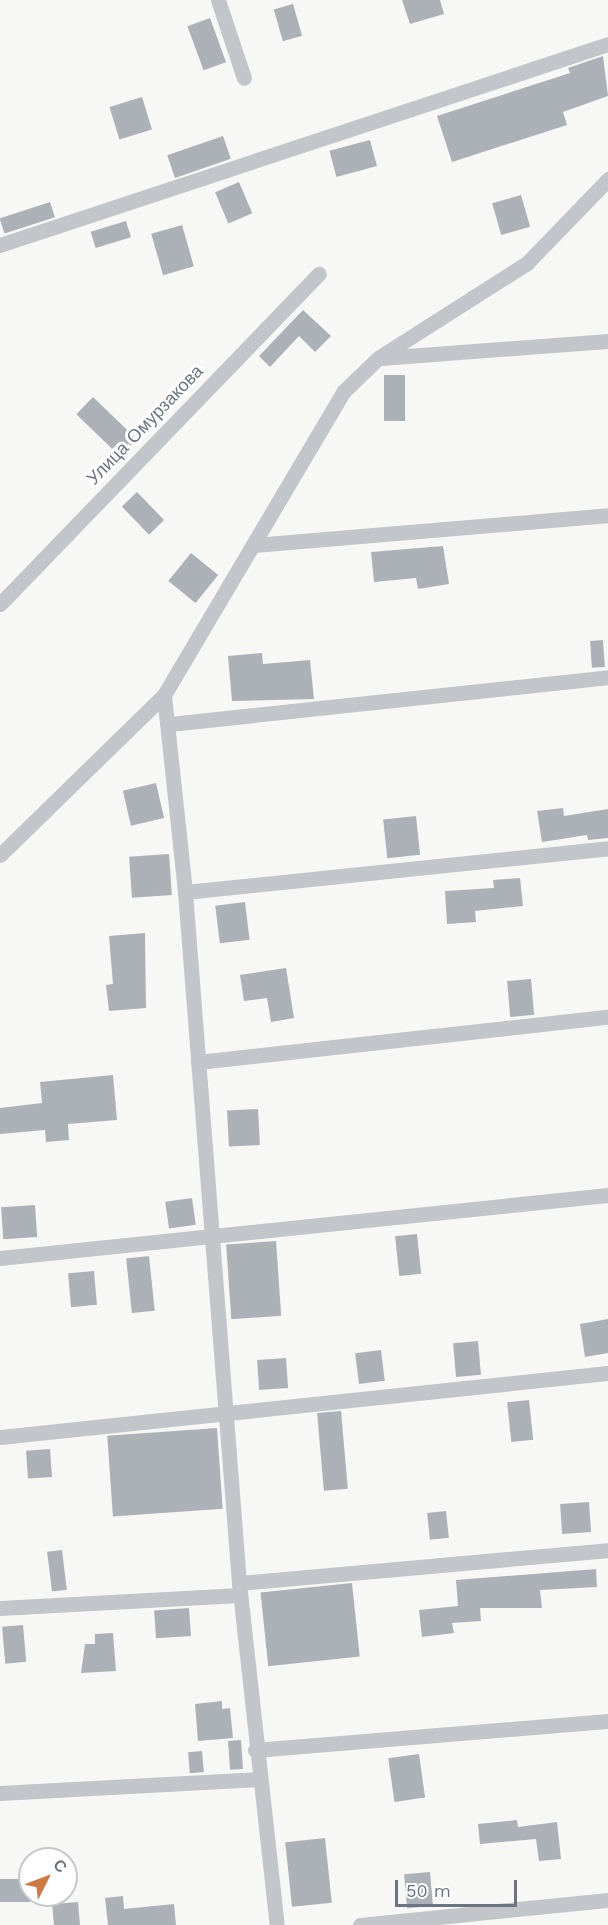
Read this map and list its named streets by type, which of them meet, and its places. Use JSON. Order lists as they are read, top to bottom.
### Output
{
  "streets": {
    "street": ["Улица Омурзакова"]
  },
  "scale_bar": "50 m",
  "north": "top right"
}
